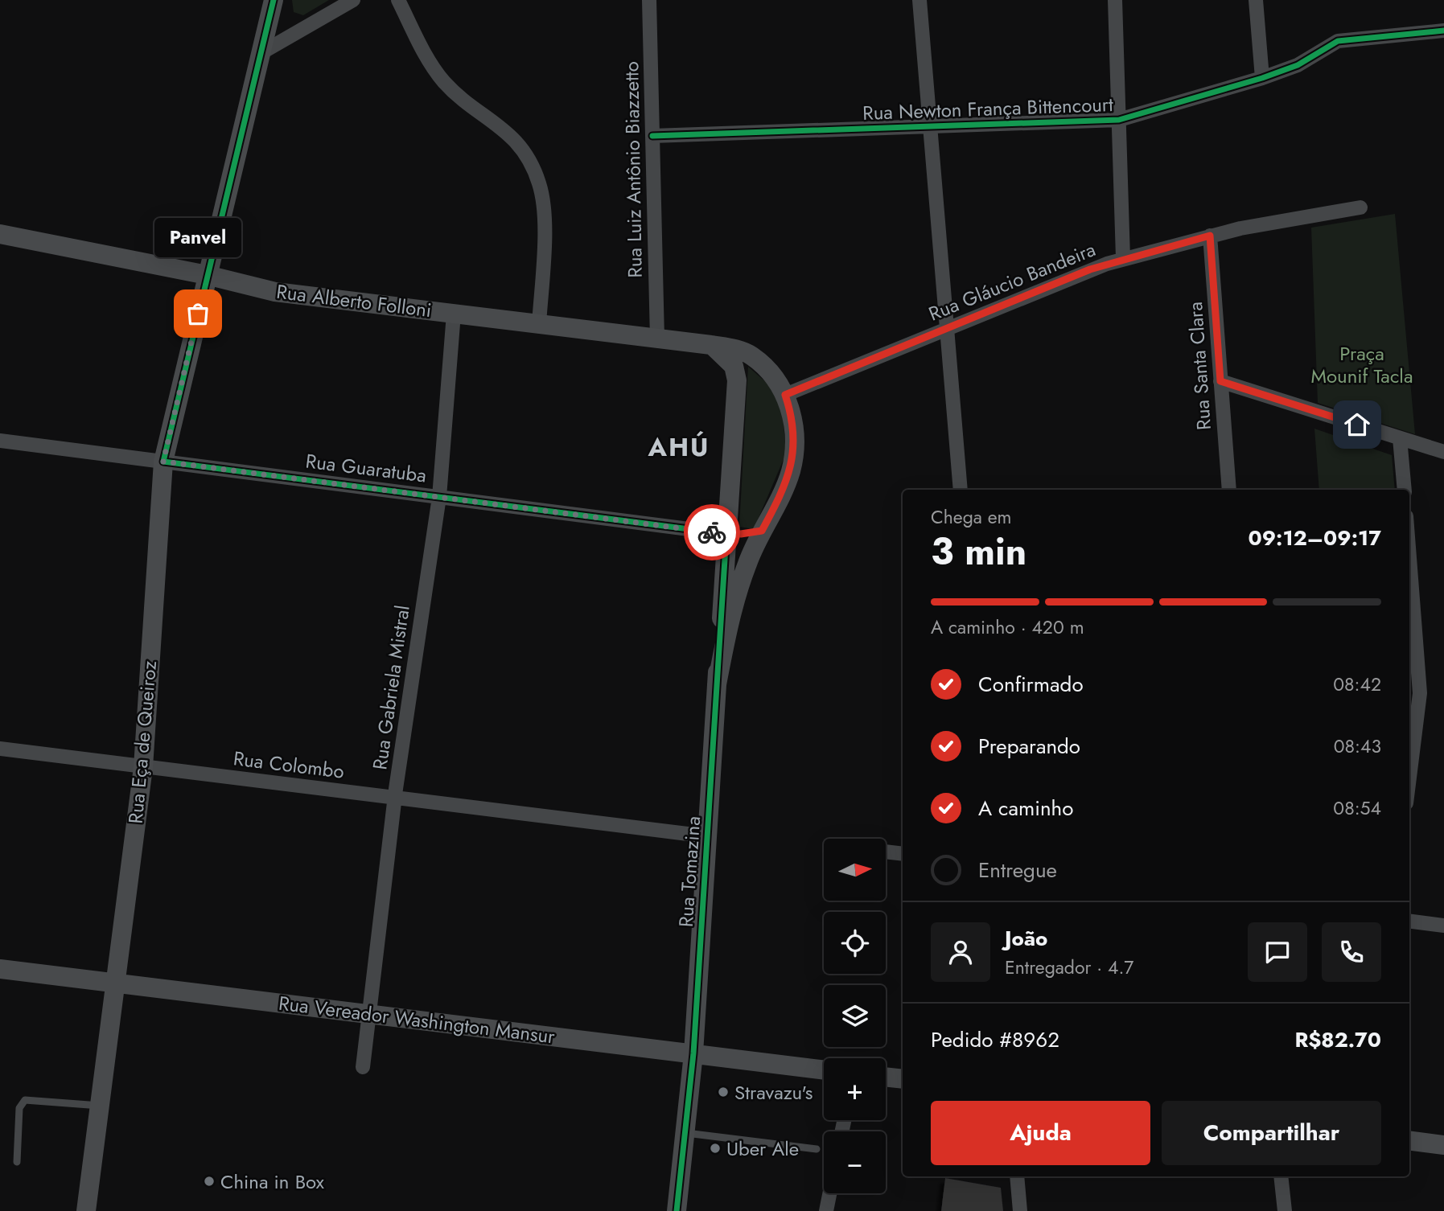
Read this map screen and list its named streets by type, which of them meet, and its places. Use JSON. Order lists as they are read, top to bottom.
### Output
{
  "streets": {
    "main road": [
      "Rua Alberto Folloni",
      "Rua Eça de Queiroz",
      "Rua Tomazina",
      "Rua Vereador Washington Mansur"
    ],
    "street": [
      "Rua Newton França Bittencourt",
      "Rua Luiz Antônio Biazzetto",
      "Rua Gláucio Bandeira",
      "Rua Santa Clara",
      "Rua Guaratuba",
      "Rua Gabriela Mistral",
      "Rua Colombo"
    ]
  },
  "crossings": [
    ["Rua Newton França Bittencourt", "Rua Luiz Antônio Biazzetto"],
    ["Rua Luiz Antônio Biazzetto", "Rua Alberto Folloni"],
    ["Rua Gláucio Bandeira", "Rua Santa Clara"],
    ["Rua Gláucio Bandeira", "Rua Tomazina"],
    ["Rua Alberto Folloni", "Rua Gabriela Mistral"],
    ["Rua Alberto Folloni", "Rua Eça de Queiroz"],
    ["Rua Alberto Folloni", "Rua Tomazina"],
    ["Rua Guaratuba", "Rua Gabriela Mistral"],
    ["Rua Guaratuba", "Rua Eça de Queiroz"],
    ["Rua Guaratuba", "Rua Tomazina"],
    ["Rua Gabriela Mistral", "Rua Colombo"],
    ["Rua Gabriela Mistral", "Rua Vereador Washington Mansur"],
    ["Rua Eça de Queiroz", "Rua Colombo"],
    ["Rua Eça de Queiroz", "Rua Vereador Washington Mansur"],
    ["Rua Colombo", "Rua Tomazina"],
    ["Rua Tomazina", "Rua Vereador Washington Mansur"]
  ],
  "districts": ["AHÚ"],
  "parks": ["Praça Mounif Tacla"],
  "places": [
    "Panvel",
    "Stravazu's",
    "Uber Ale",
    "China in Box"
  ],
  "north": "right",
  "page": {
    "bubble": "Panvel",
    "heading": ["3 min", "Chega em", "09:12–09:17"],
    "panel": [
      "João",
      "Entregador · 4.7",
      "Pedido #8962",
      "R$82.70"
    ],
    "bar": "A caminho · 420 m",
    "list": [
      ["Confirmado", "08:42"],
      ["Preparando", "08:43"],
      ["A caminho", "08:54"],
      "Entregue"
    ],
    "map_buttons": ["+", "−"],
    "buttons": ["Ajuda", "Compartilhar"]
  }
}
